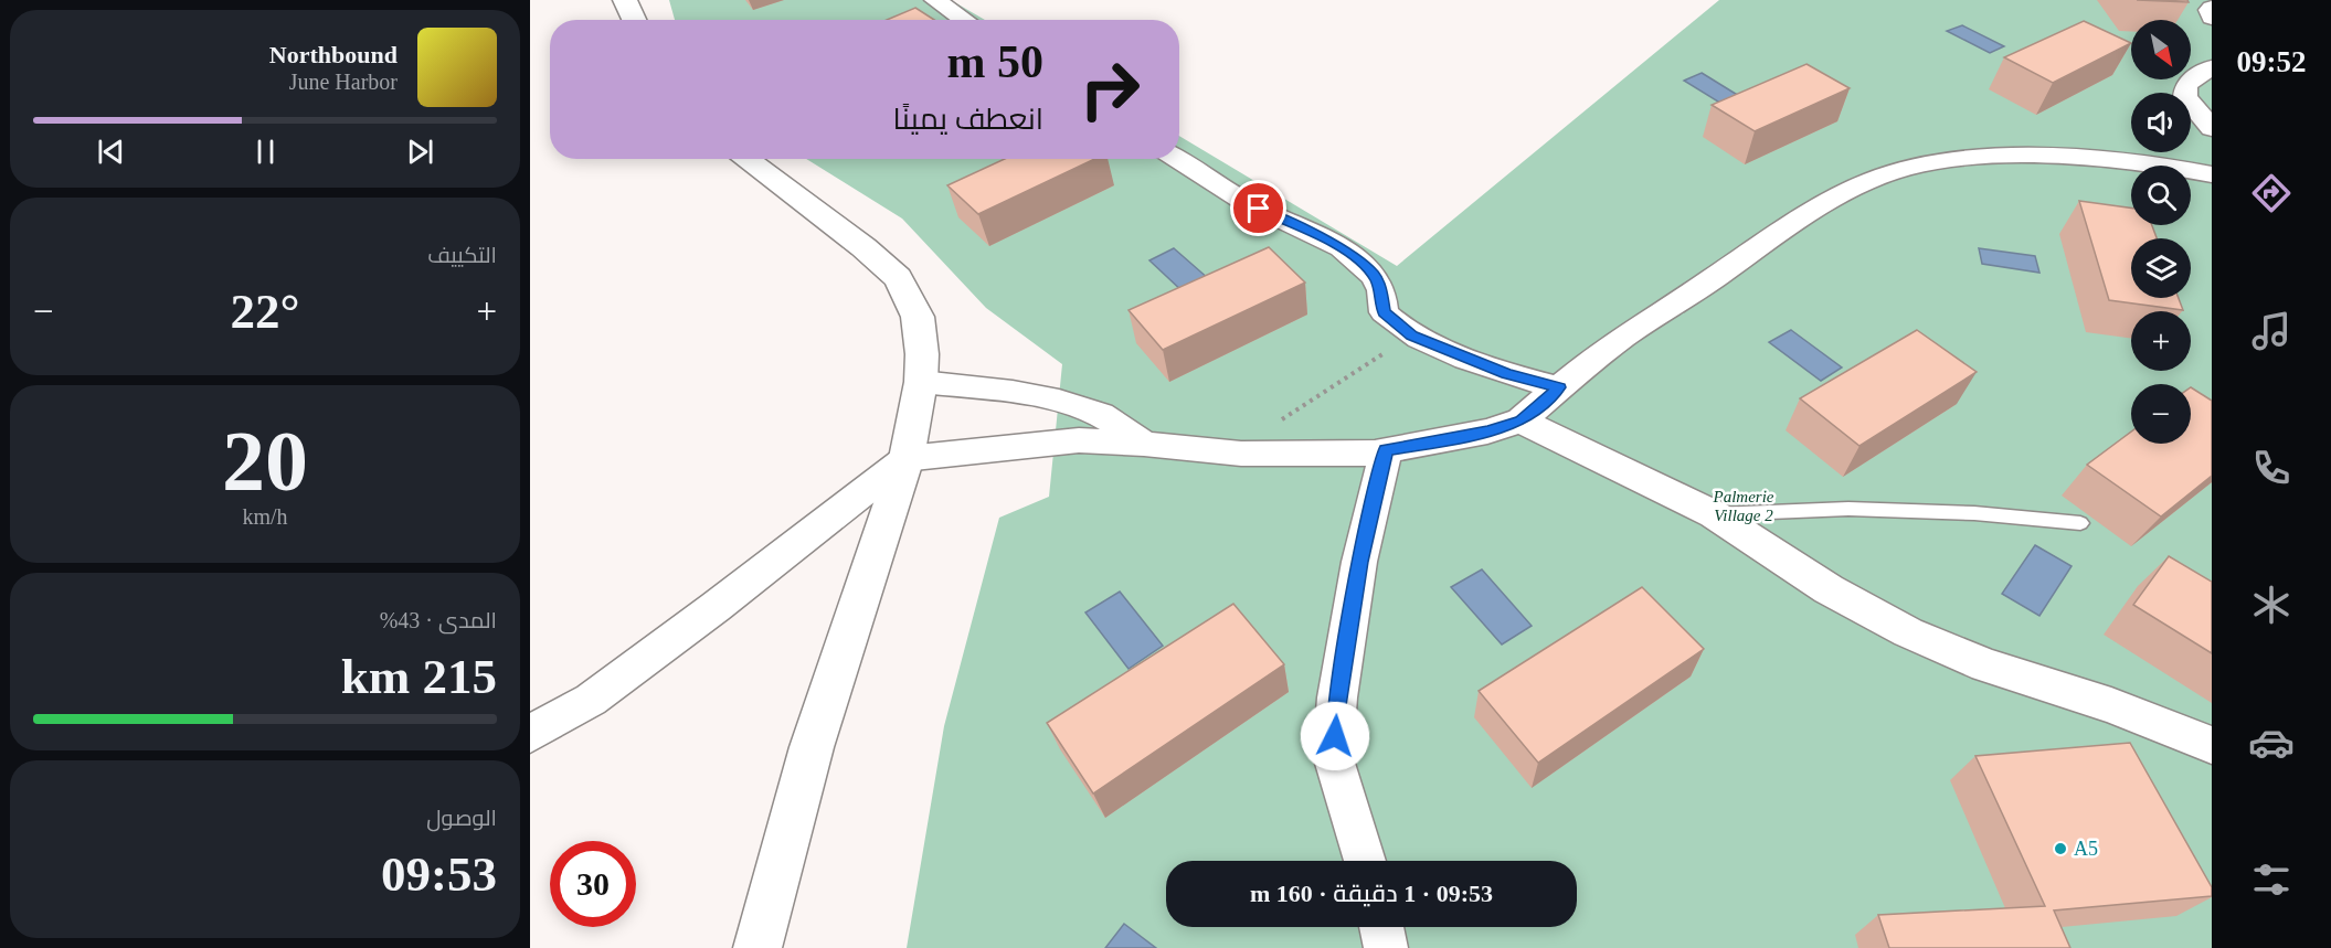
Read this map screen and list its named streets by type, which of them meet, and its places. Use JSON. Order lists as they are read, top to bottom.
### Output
{
  "parks": ["Palmerie Village 2"],
  "places": ["A5"],
  "north": "bottom right",
  "page": {
    "tabs": "09:52",
    "map_buttons": ["+", "−"],
    "turn": ["50 m", "انعطف يمينًا"],
    "song": ["Northbound", "June Harbor"],
    "tile": [
      "التكييف",
      ["20", "km/h"],
      ["المدى · 43%", "215 km"],
      ["الوصول", "09:53"]
    ],
    "heat": ["−", "22°", "+"],
    "limit": "30",
    "trip": "09:53 · 1 دقيقة · 160 m"
  }
}
